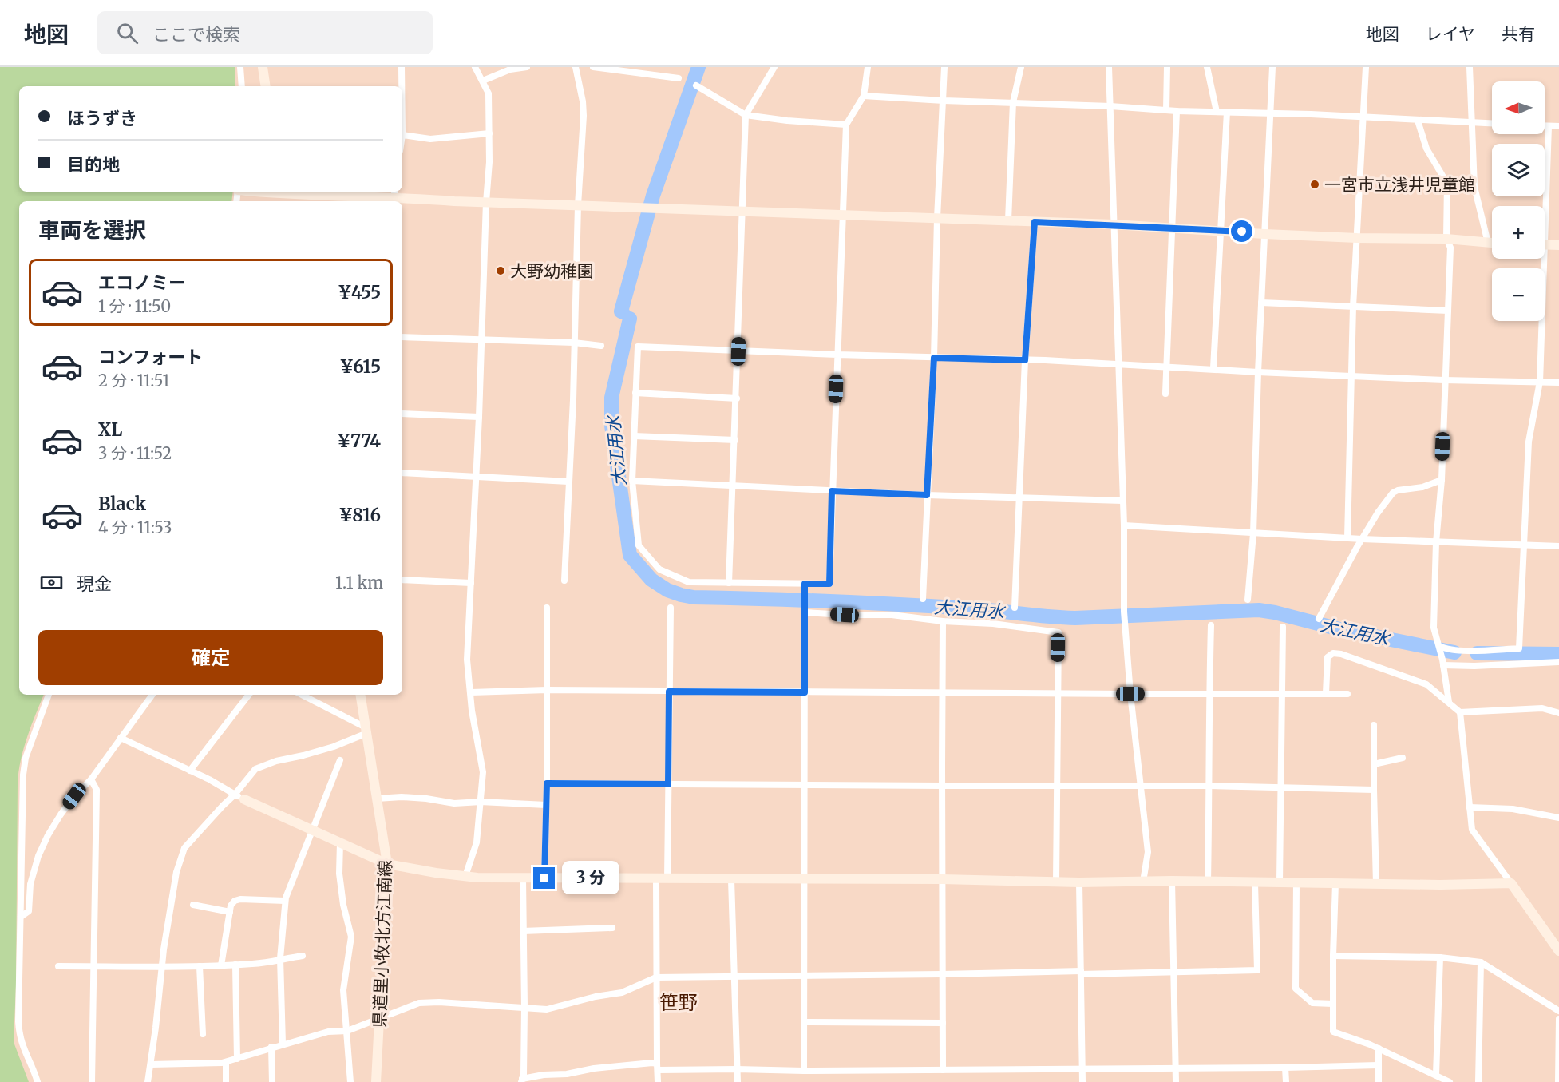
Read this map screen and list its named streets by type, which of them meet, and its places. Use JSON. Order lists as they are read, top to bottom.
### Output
{
  "streets": {
    "street": ["県道里小牧北方江南線"]
  },
  "districts": ["笹野"],
  "water": ["大江用水"],
  "places": ["一宮市立浅井児童館", "大野幼稚園"],
  "north": "left",
  "page": {
    "header": "地図",
    "search": "ここで検索",
    "nav": ["地図", "レイヤ", "共有"],
    "map_buttons": ["+", "−"],
    "banner": ["ほうずき", "目的地"],
    "heading": "車両を選択",
    "list": [
      {
        "name": "エコノミー",
        "note": "1 分 · 11:50",
        "value": "¥455"
      },
      {
        "name": "コンフォート",
        "note": "2 分 · 11:51",
        "value": "¥615"
      },
      {
        "name": "XL",
        "note": "3 分 · 11:52",
        "value": "¥774"
      },
      {
        "name": "Black",
        "note": "4 分 · 11:53",
        "value": "¥816"
      }
    ],
    "pay": ["現金", "1.1 km"],
    "buttons": "確定",
    "bubble": "3 分"
  }
}
